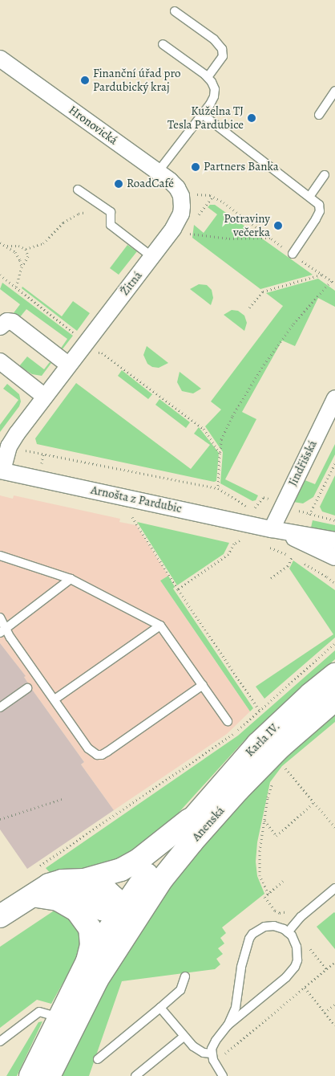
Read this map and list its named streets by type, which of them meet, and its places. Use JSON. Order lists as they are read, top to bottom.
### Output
{
  "streets": {
    "street": [
      "Hronovická",
      "Žitná",
      "Jindřišská",
      "Arnošta z Pardubic",
      "Karla IV.",
      "Anenská"
    ]
  },
  "crossings": [
    ["Hronovická", "Žitná"],
    ["Žitná", "Arnošta z Pardubic"],
    ["Jindřišská", "Arnošta z Pardubic"],
    ["Karla IV.", "Anenská"]
  ],
  "places": [
    "Finanční úřad pro Pardubický kraj",
    "Kuželna TJ Tesla Pardubice",
    "Partners Banka",
    "RoadCafé",
    "Potraviny večerka"
  ]
}
